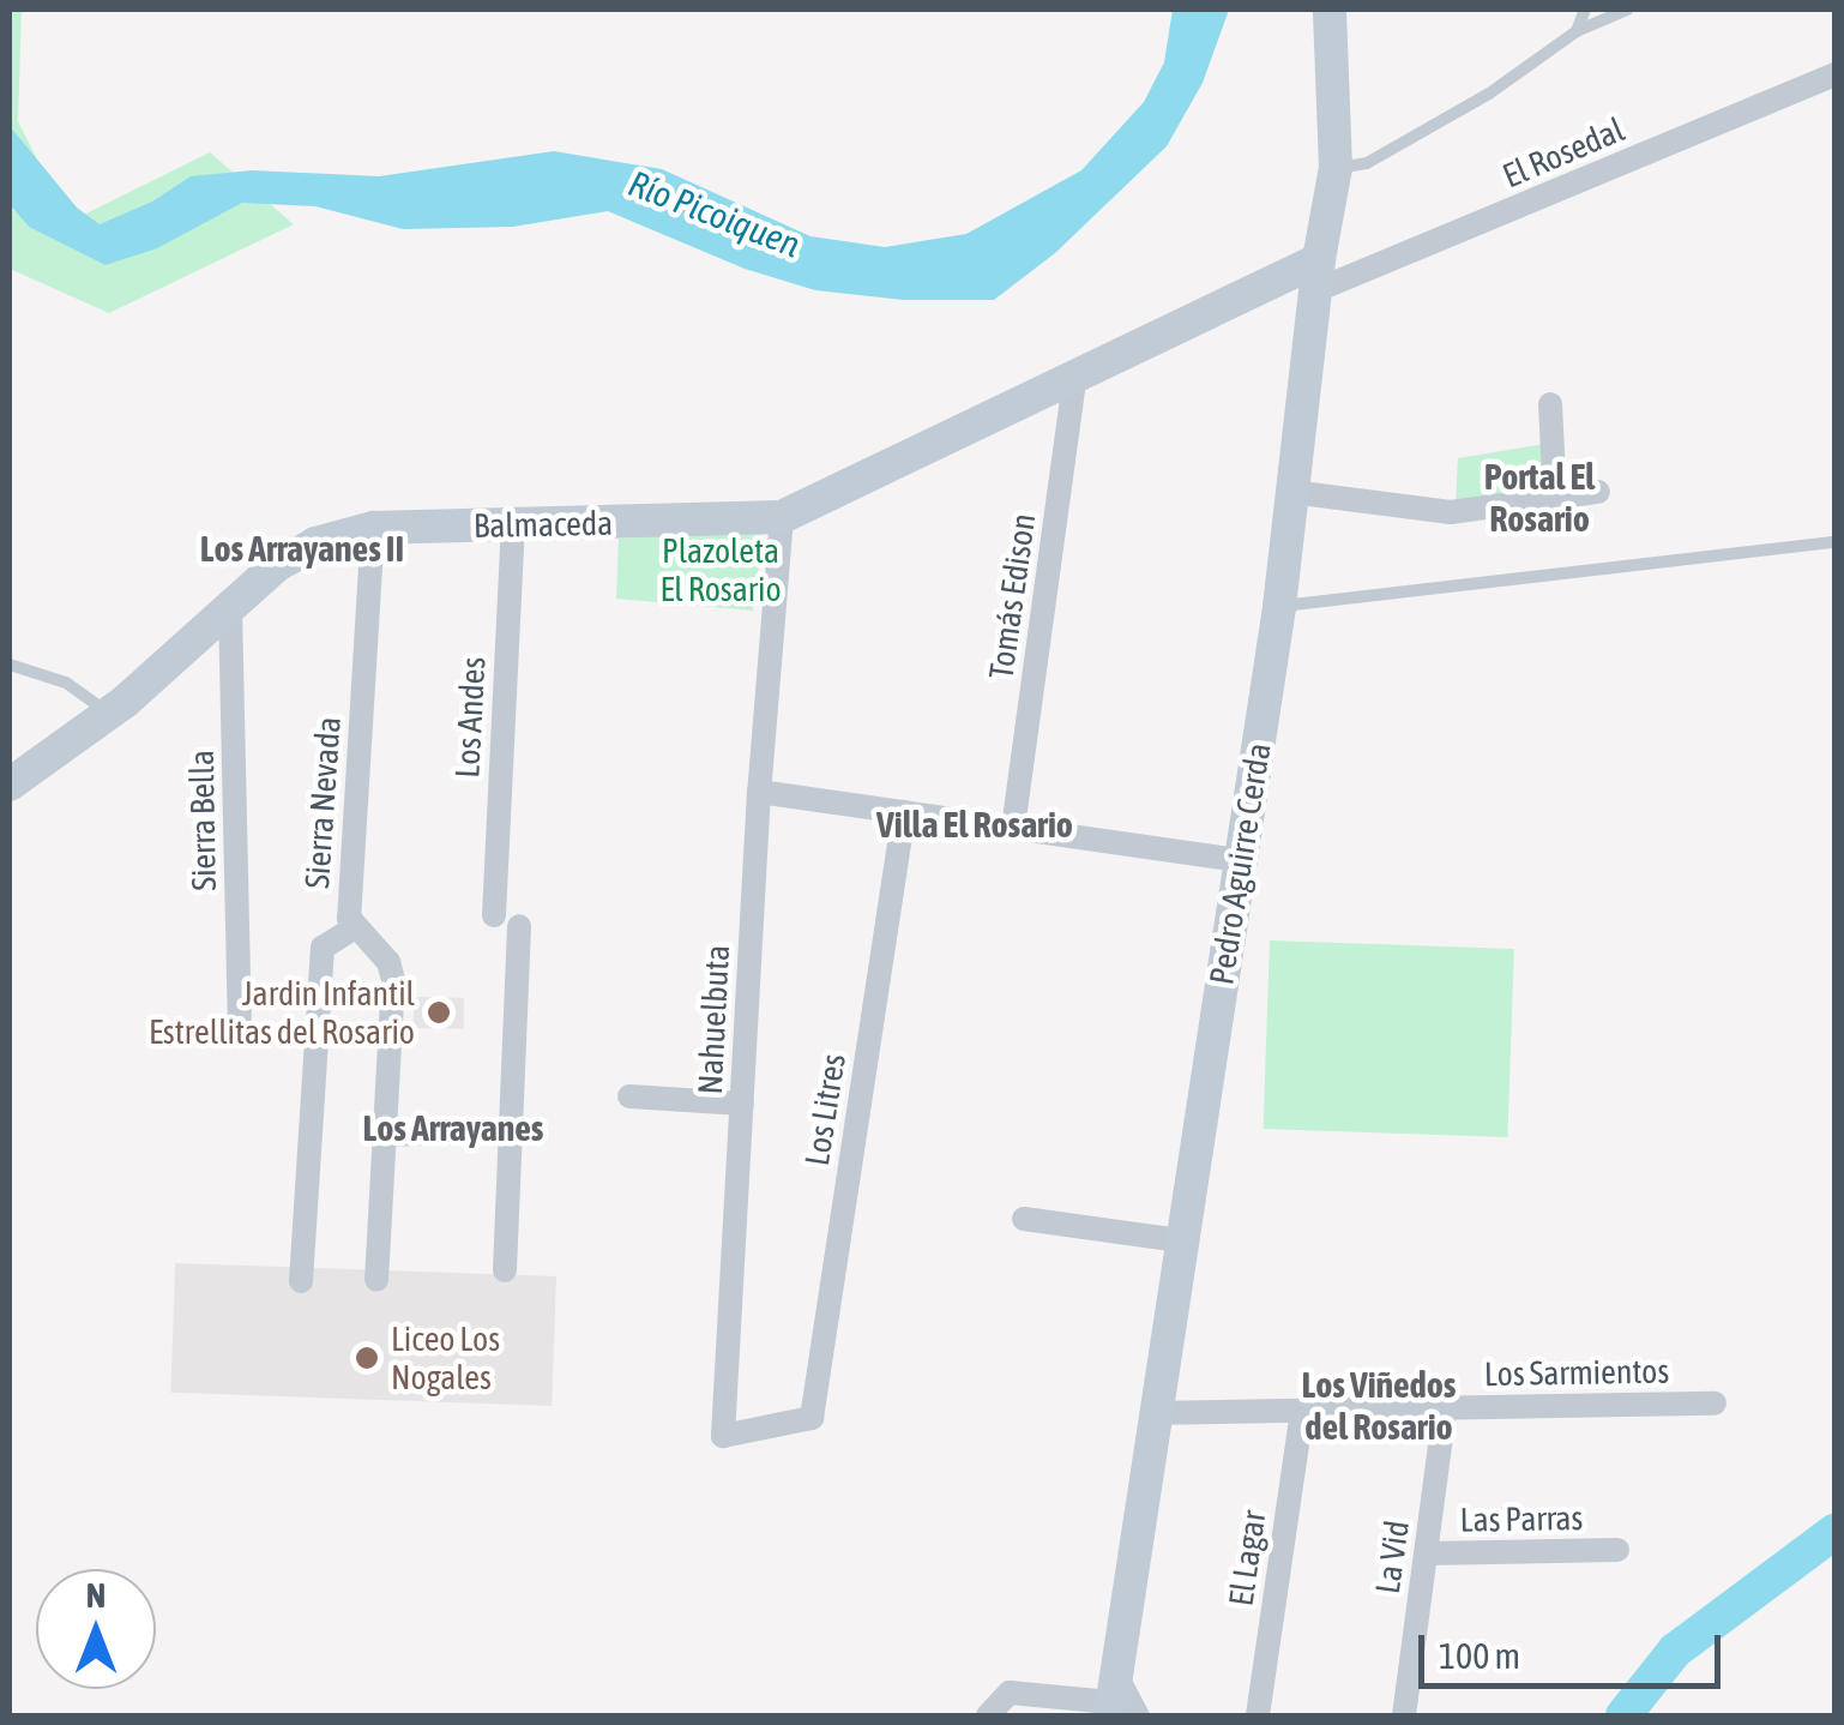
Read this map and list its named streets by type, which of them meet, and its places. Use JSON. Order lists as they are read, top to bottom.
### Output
{
  "streets": {
    "main road": ["Balmaceda", "Pedro Aguirre Cerda"],
    "street": [
      "El Rosedal",
      "Tomás Edison",
      "Los Andes",
      "Sierra Nevada",
      "Sierra Bella",
      "Nahuelbuta",
      "Los Litres",
      "Los Sarmientos",
      "Las Parras",
      "La Vid",
      "El Lagar"
    ]
  },
  "crossings": [
    ["El Rosedal", "Balmaceda"],
    ["El Rosedal", "Pedro Aguirre Cerda"],
    ["Balmaceda", "Tomás Edison"],
    ["Balmaceda", "Los Andes"],
    ["Balmaceda", "Sierra Nevada"],
    ["Balmaceda", "Sierra Bella"],
    ["Balmaceda", "Pedro Aguirre Cerda"],
    ["Balmaceda", "Nahuelbuta"],
    ["Pedro Aguirre Cerda", "Los Sarmientos"],
    ["Nahuelbuta", "Los Litres"],
    ["Los Sarmientos", "La Vid"],
    ["Los Sarmientos", "El Lagar"],
    ["Las Parras", "La Vid"]
  ],
  "districts": [
    "Portal El Rosario",
    "Los Arrayanes II",
    "Villa El Rosario",
    "Los Arrayanes",
    "Los Viñedos del Rosario"
  ],
  "water": ["Río Picoiquen"],
  "parks": ["Plazoleta El Rosario"],
  "places": ["Jardin Infantil Estrellitas del Rosario", "Liceo Los Nogales"],
  "scale_bar": "100 m",
  "north": "top"
}
